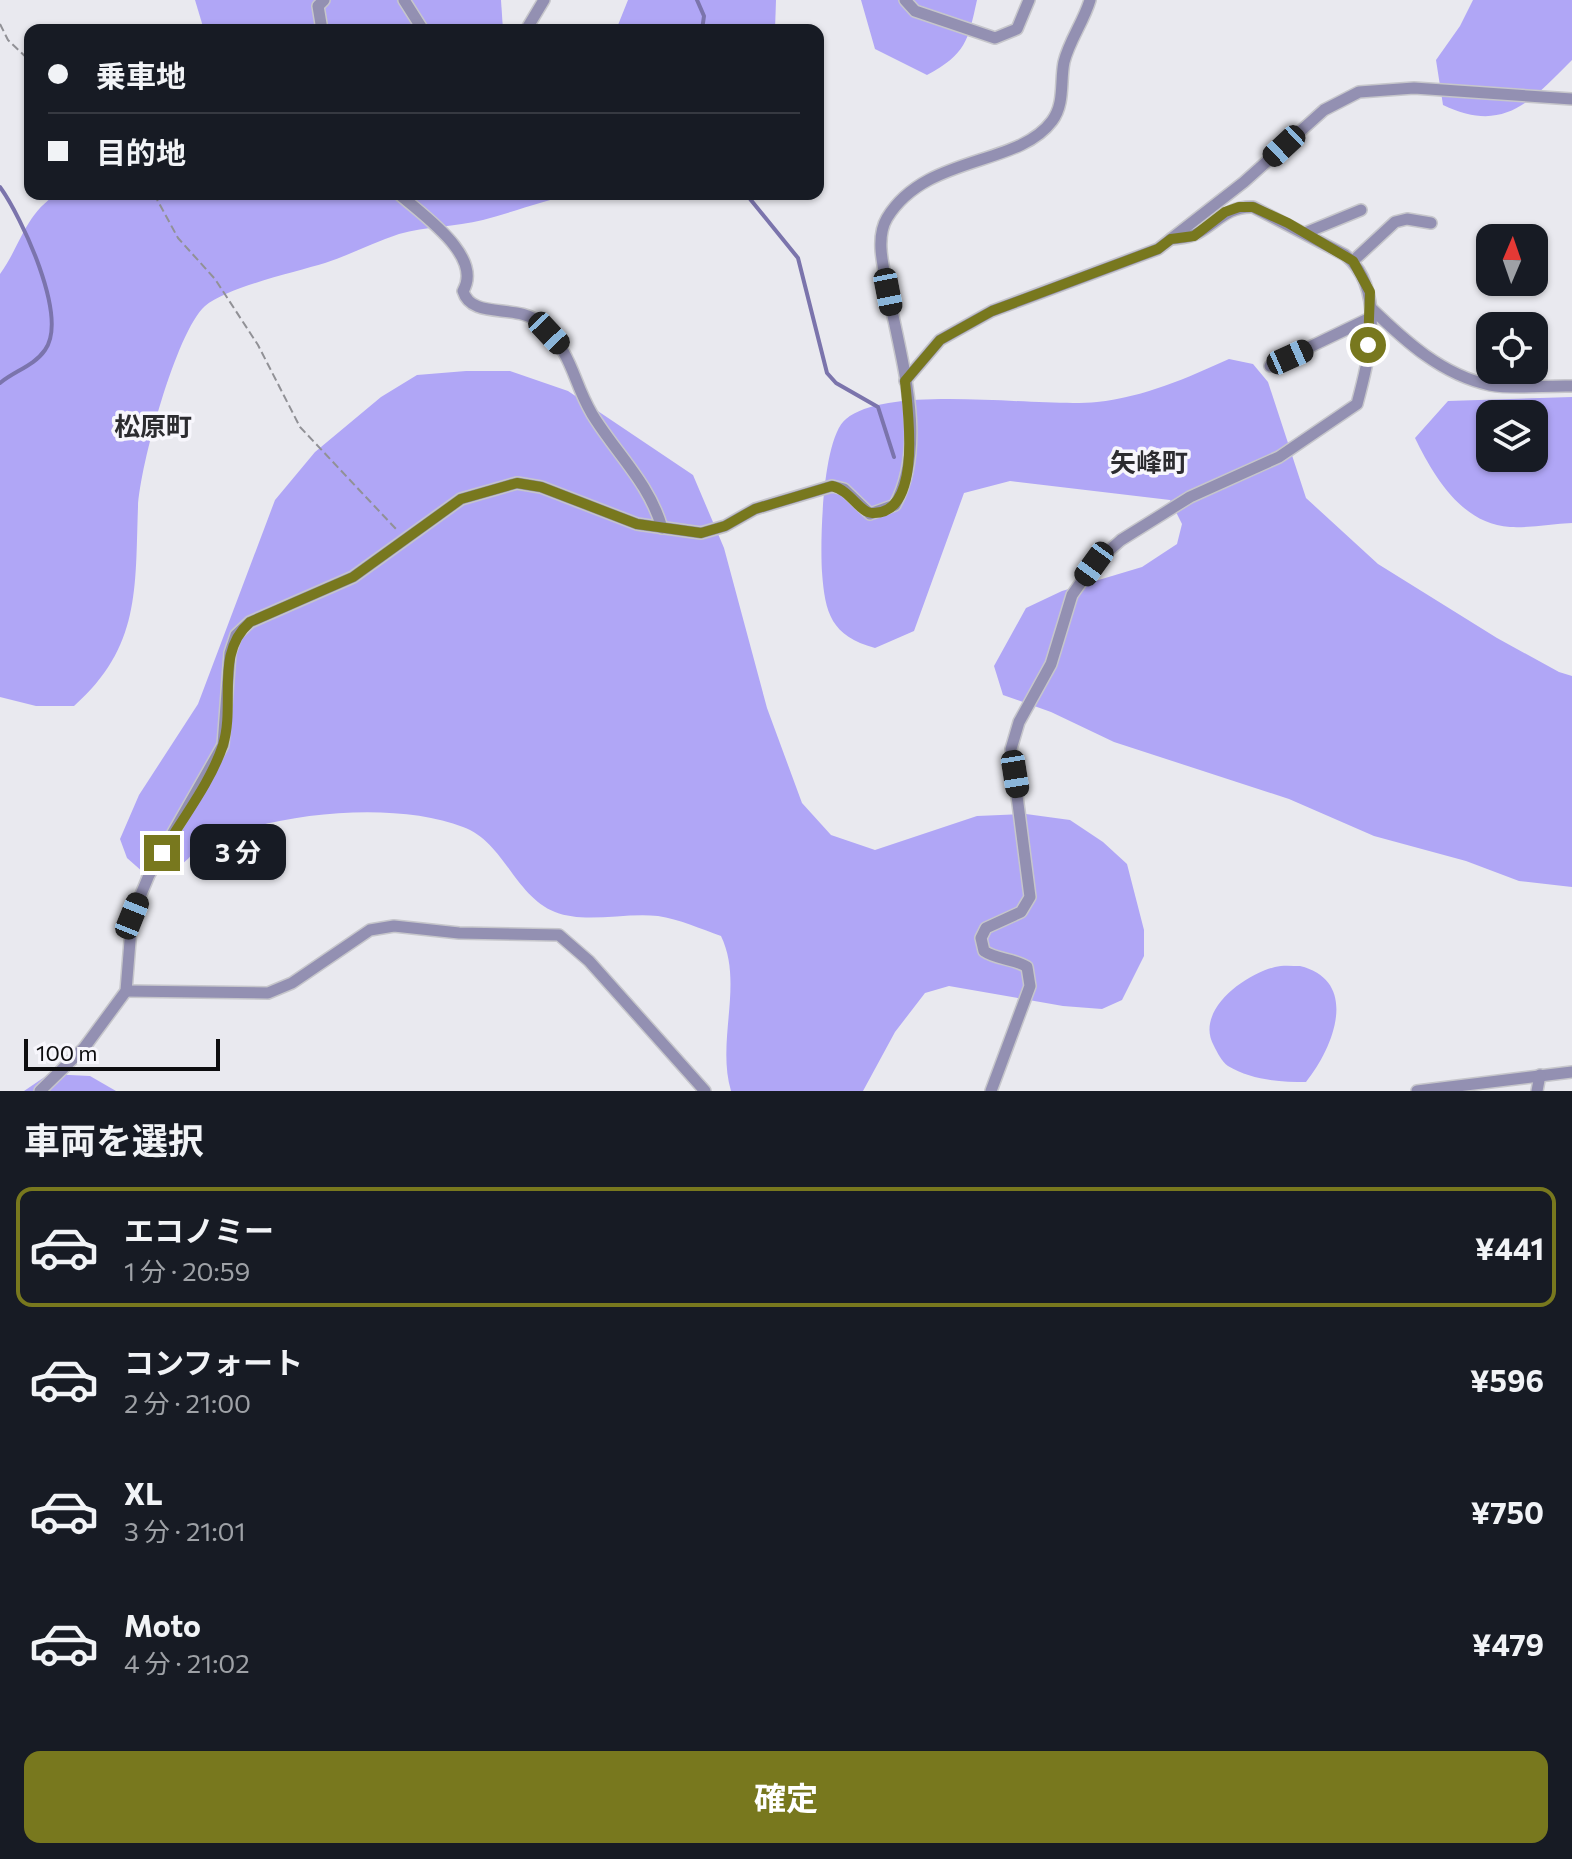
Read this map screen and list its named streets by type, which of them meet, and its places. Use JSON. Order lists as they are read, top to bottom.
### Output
{
  "districts": ["松原町", "矢峰町"],
  "scale_bar": "100 m",
  "north": "top",
  "page": {
    "banner": ["乗車地", "目的地"],
    "bubble": "3 分",
    "scale": "100 m",
    "heading": "車両を選択",
    "list": [
      {
        "name": "エコノミー",
        "note": "1 分 · 20:59",
        "value": "¥441"
      },
      {
        "name": "コンフォート",
        "note": "2 分 · 21:00",
        "value": "¥596"
      },
      {
        "name": "XL",
        "note": "3 分 · 21:01",
        "value": "¥750"
      },
      {
        "name": "Moto",
        "note": "4 分 · 21:02",
        "value": "¥479"
      }
    ],
    "buttons": "確定"
  }
}
